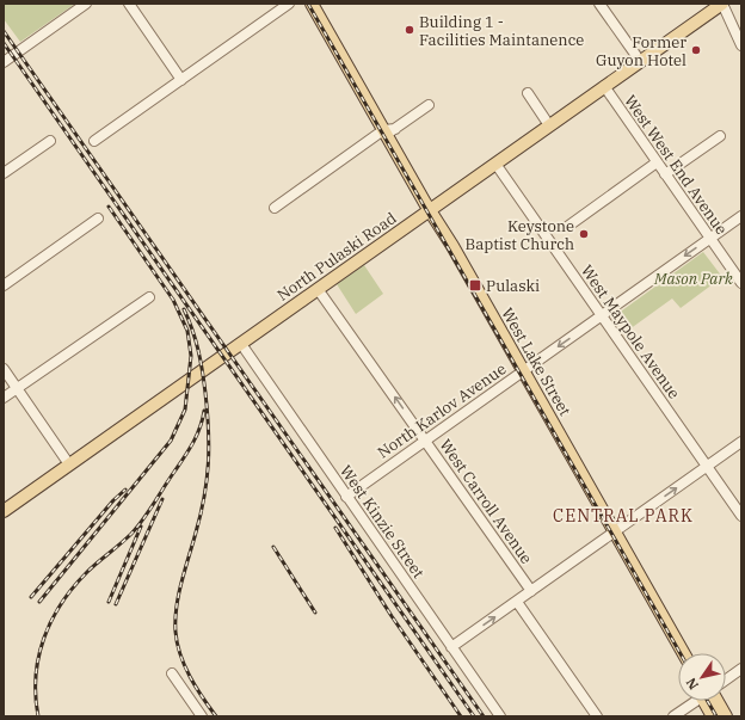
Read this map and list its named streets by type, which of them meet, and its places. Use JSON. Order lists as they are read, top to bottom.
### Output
{
  "streets": {
    "main road": ["North Pulaski Road", "West Lake Street"],
    "street": [
      "West West End Avenue",
      "West Maypole Avenue",
      "North Karlov Avenue",
      "West Carroll Avenue",
      "West Kinzie Street"
    ]
  },
  "crossings": [
    ["West West End Avenue", "North Pulaski Road"],
    ["West West End Avenue", "North Karlov Avenue"],
    ["North Pulaski Road", "West Maypole Avenue"],
    ["North Pulaski Road", "West Lake Street"],
    ["North Pulaski Road", "West Carroll Avenue"],
    ["North Pulaski Road", "West Kinzie Street"],
    ["West Maypole Avenue", "North Karlov Avenue"],
    ["West Lake Street", "North Karlov Avenue"],
    ["North Karlov Avenue", "West Carroll Avenue"],
    ["North Karlov Avenue", "West Kinzie Street"]
  ],
  "one_way": ["North Karlov Avenue", "West Carroll Avenue"],
  "districts": ["CENTRAL PARK"],
  "parks": ["Mason Park"],
  "places": {
    "other": ["Building 1 - Facilities Maintanence", "Former Guyon Hotel", "Keystone Baptist Church"],
    "transit": ["Pulaski"]
  },
  "north": "bottom left"
}
